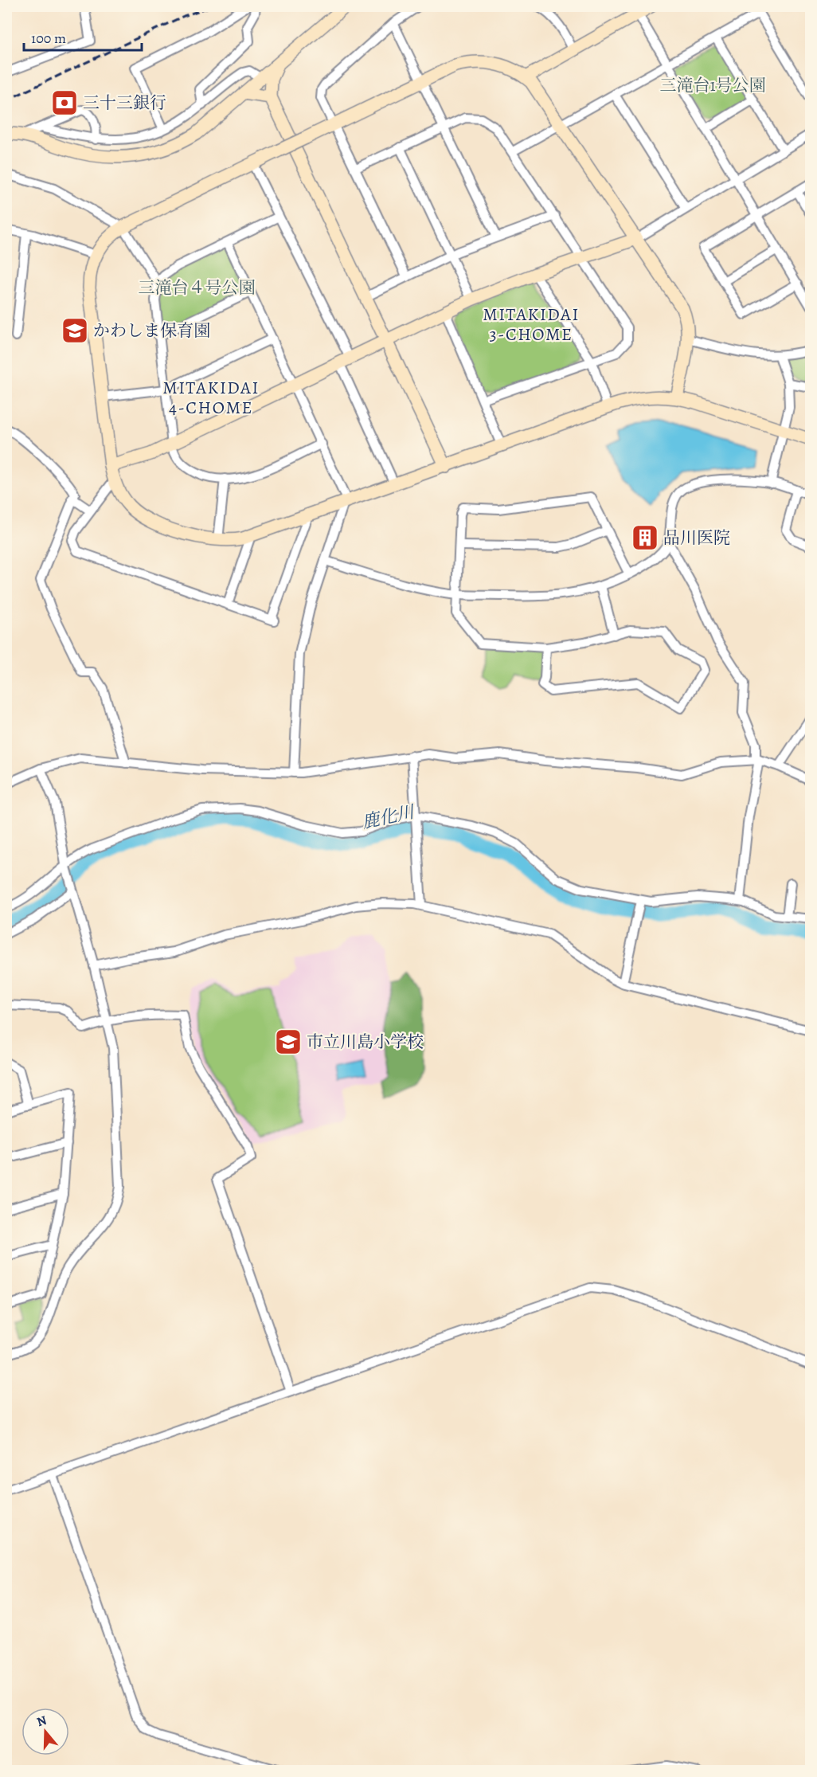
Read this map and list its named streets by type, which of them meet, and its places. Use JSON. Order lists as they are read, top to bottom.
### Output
{
  "districts": ["MITAKIDAI 3-CHOME", "MITAKIDAI 4-CHOME"],
  "water": ["鹿化川"],
  "parks": ["三滝台1号公園", "三滝台４号公園"],
  "places": {
    "bank": ["三十三銀行"],
    "school or university": ["かわしま保育園", "市立川島小学校"],
    "building": ["品川医院"]
  },
  "scale_bar": "100 m",
  "north": "top"
}
